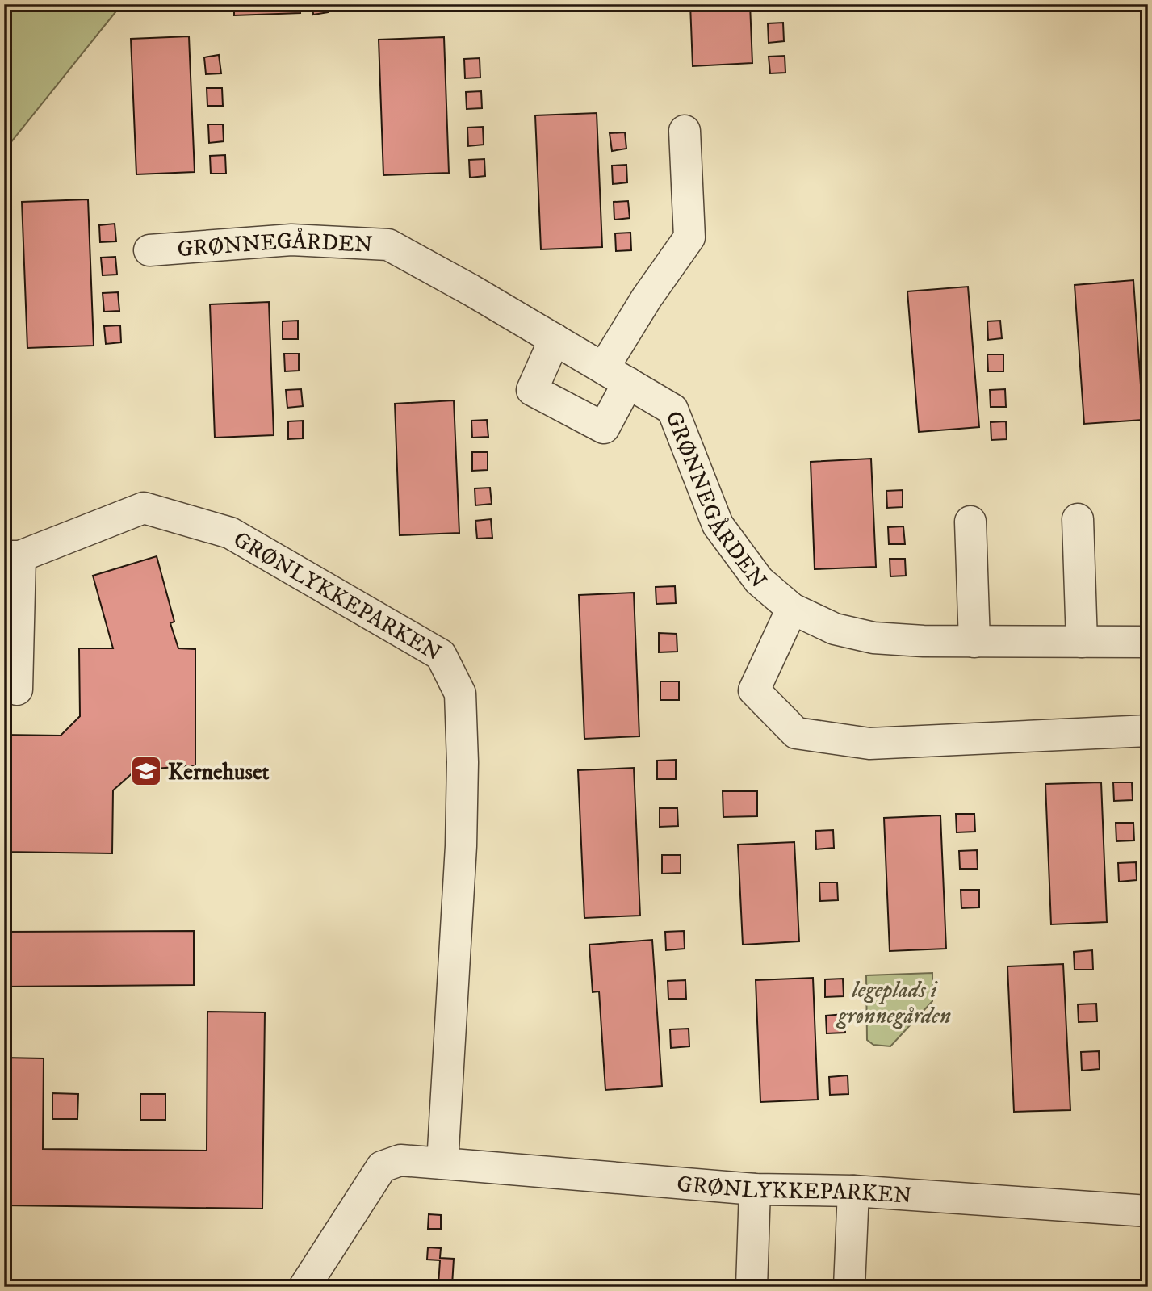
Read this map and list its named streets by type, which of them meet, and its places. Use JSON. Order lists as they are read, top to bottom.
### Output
{
  "streets": {
    "street": ["GRØNNEGÅRDEN", "GRØNLYKKEPARKEN"]
  },
  "parks": ["legeplads i grønnegården"],
  "places": {
    "school or university": ["Kernehuset"]
  }
}
